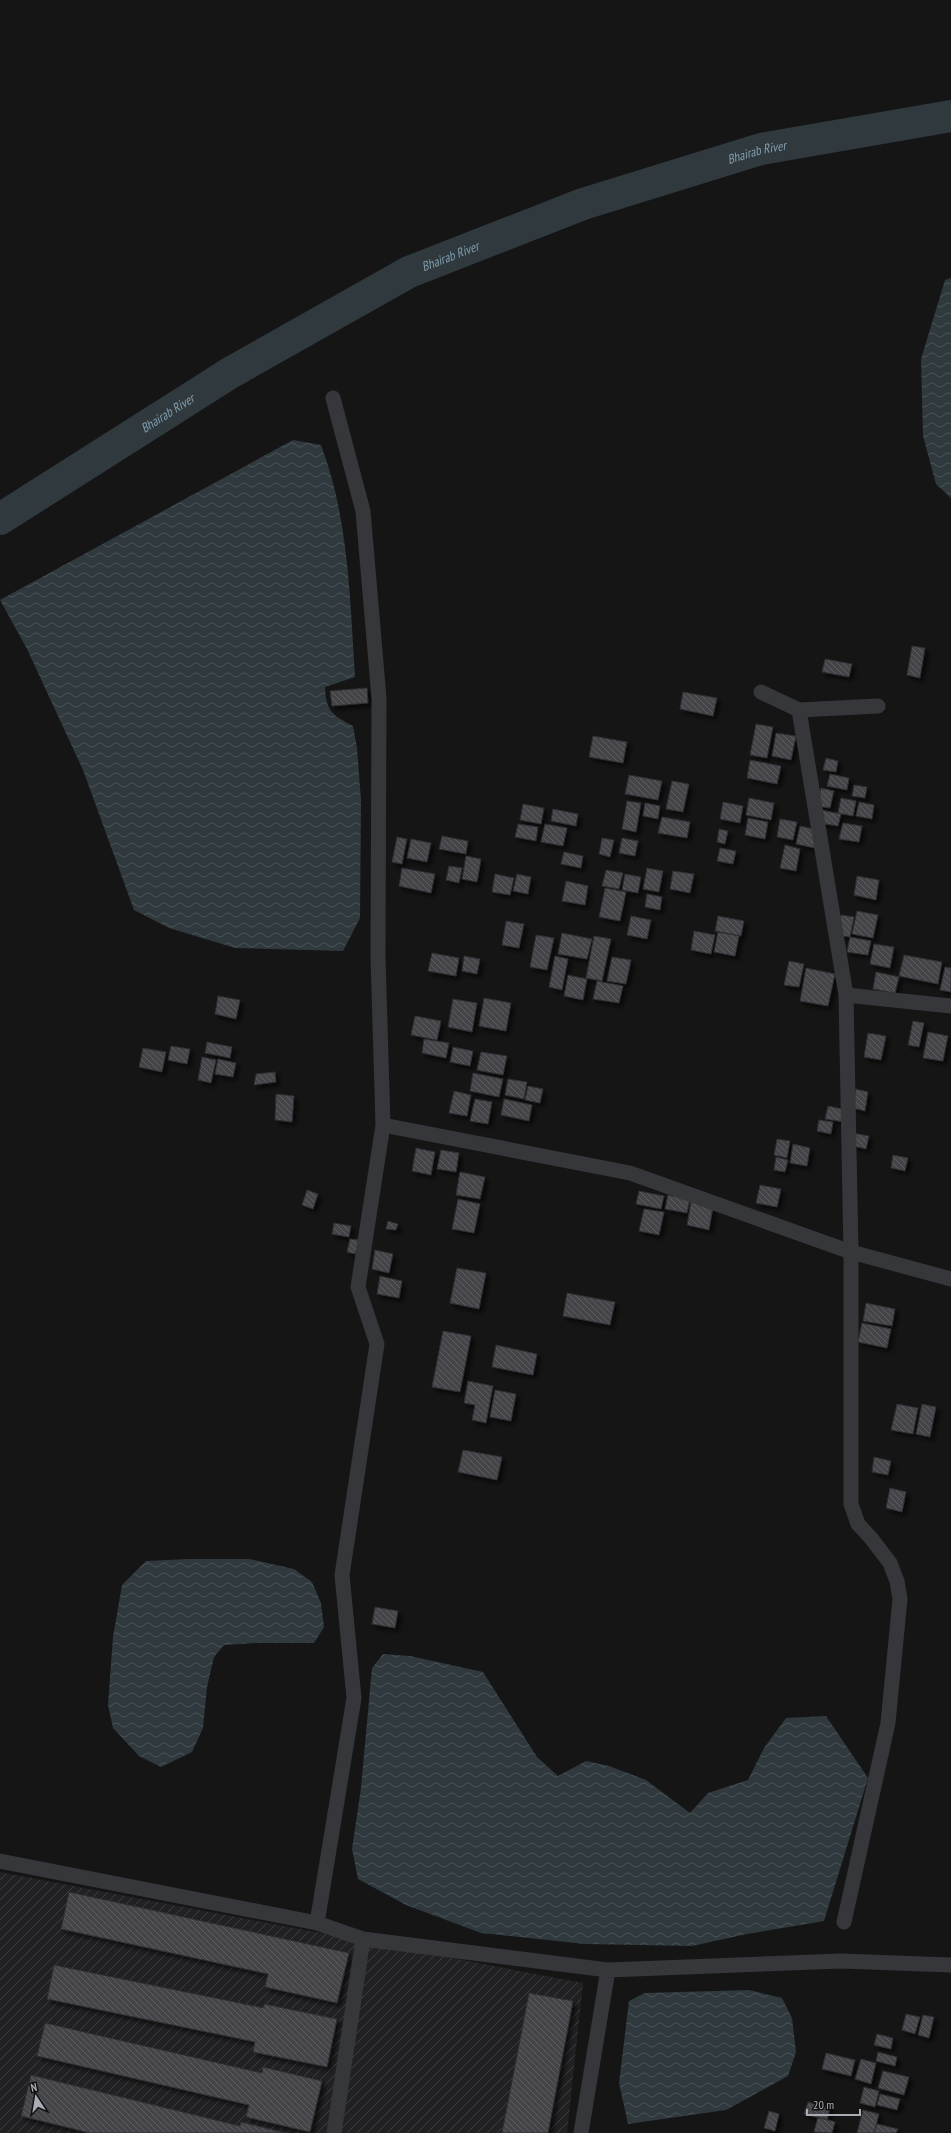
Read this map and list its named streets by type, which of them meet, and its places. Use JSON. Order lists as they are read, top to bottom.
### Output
{
  "water": ["Bhairab River"],
  "scale_bar": "20 m",
  "north": "top"
}
